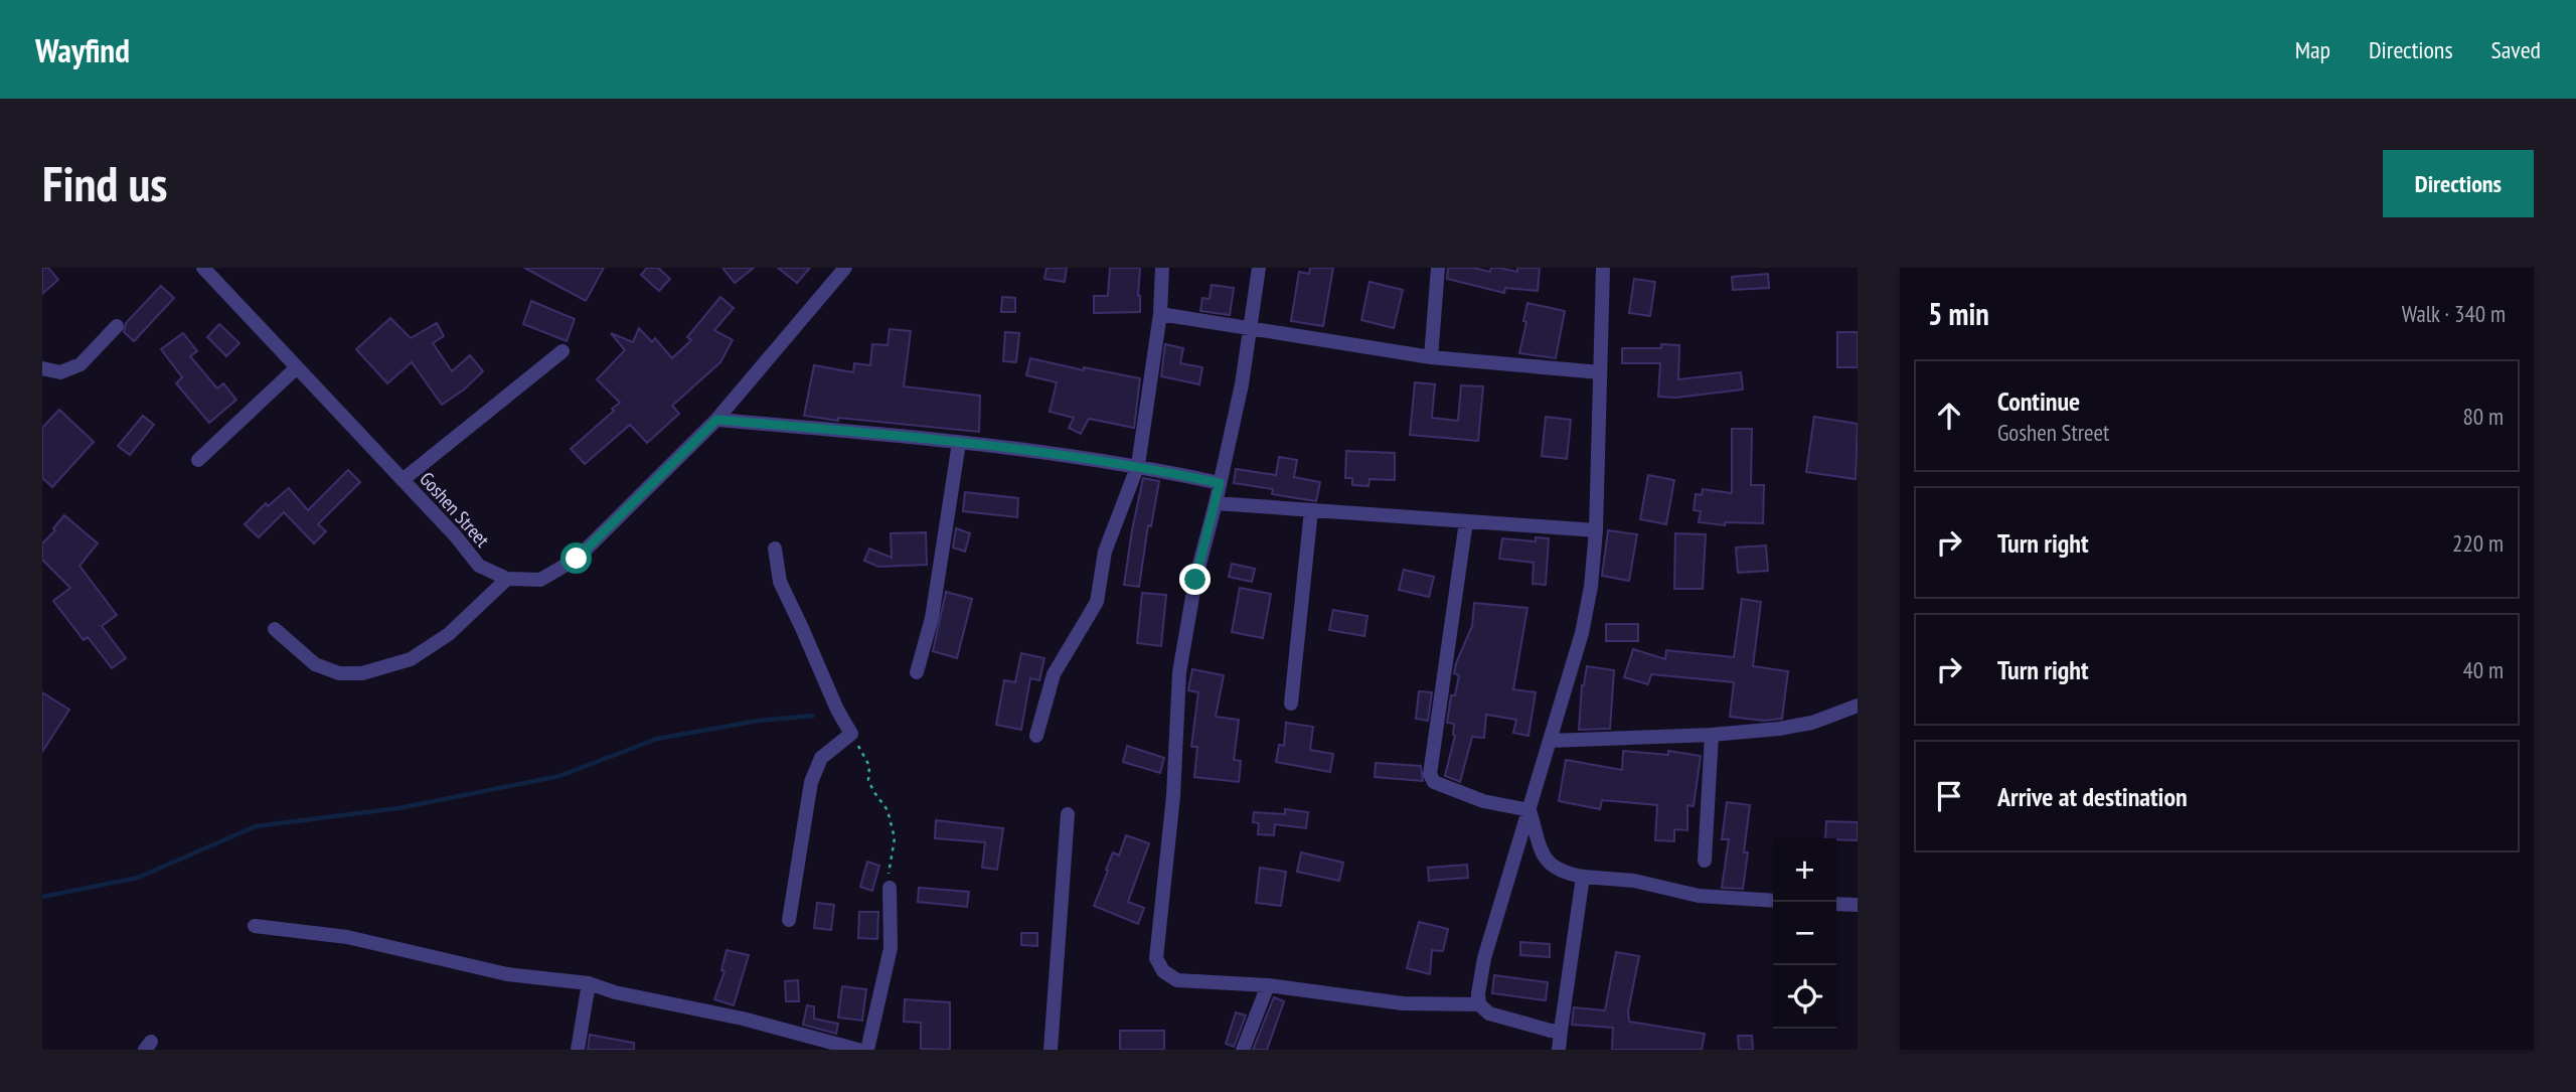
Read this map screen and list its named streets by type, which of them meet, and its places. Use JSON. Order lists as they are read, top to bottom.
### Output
{
  "streets": {
    "street": ["Goshen Street"]
  },
  "page": {
    "header": "Wayfind",
    "nav": ["Map", "Directions", "Saved"],
    "buttons": "Directions",
    "title": "Find us",
    "heading": ["5 min", "Walk · 340 m"],
    "list": [
      ["Continue", "Goshen Street", "80 m"],
      ["Turn right", "220 m"],
      ["Turn right", "40 m"],
      "Arrive at destination"
    ],
    "map_buttons": ["+", "−"]
  }
}
